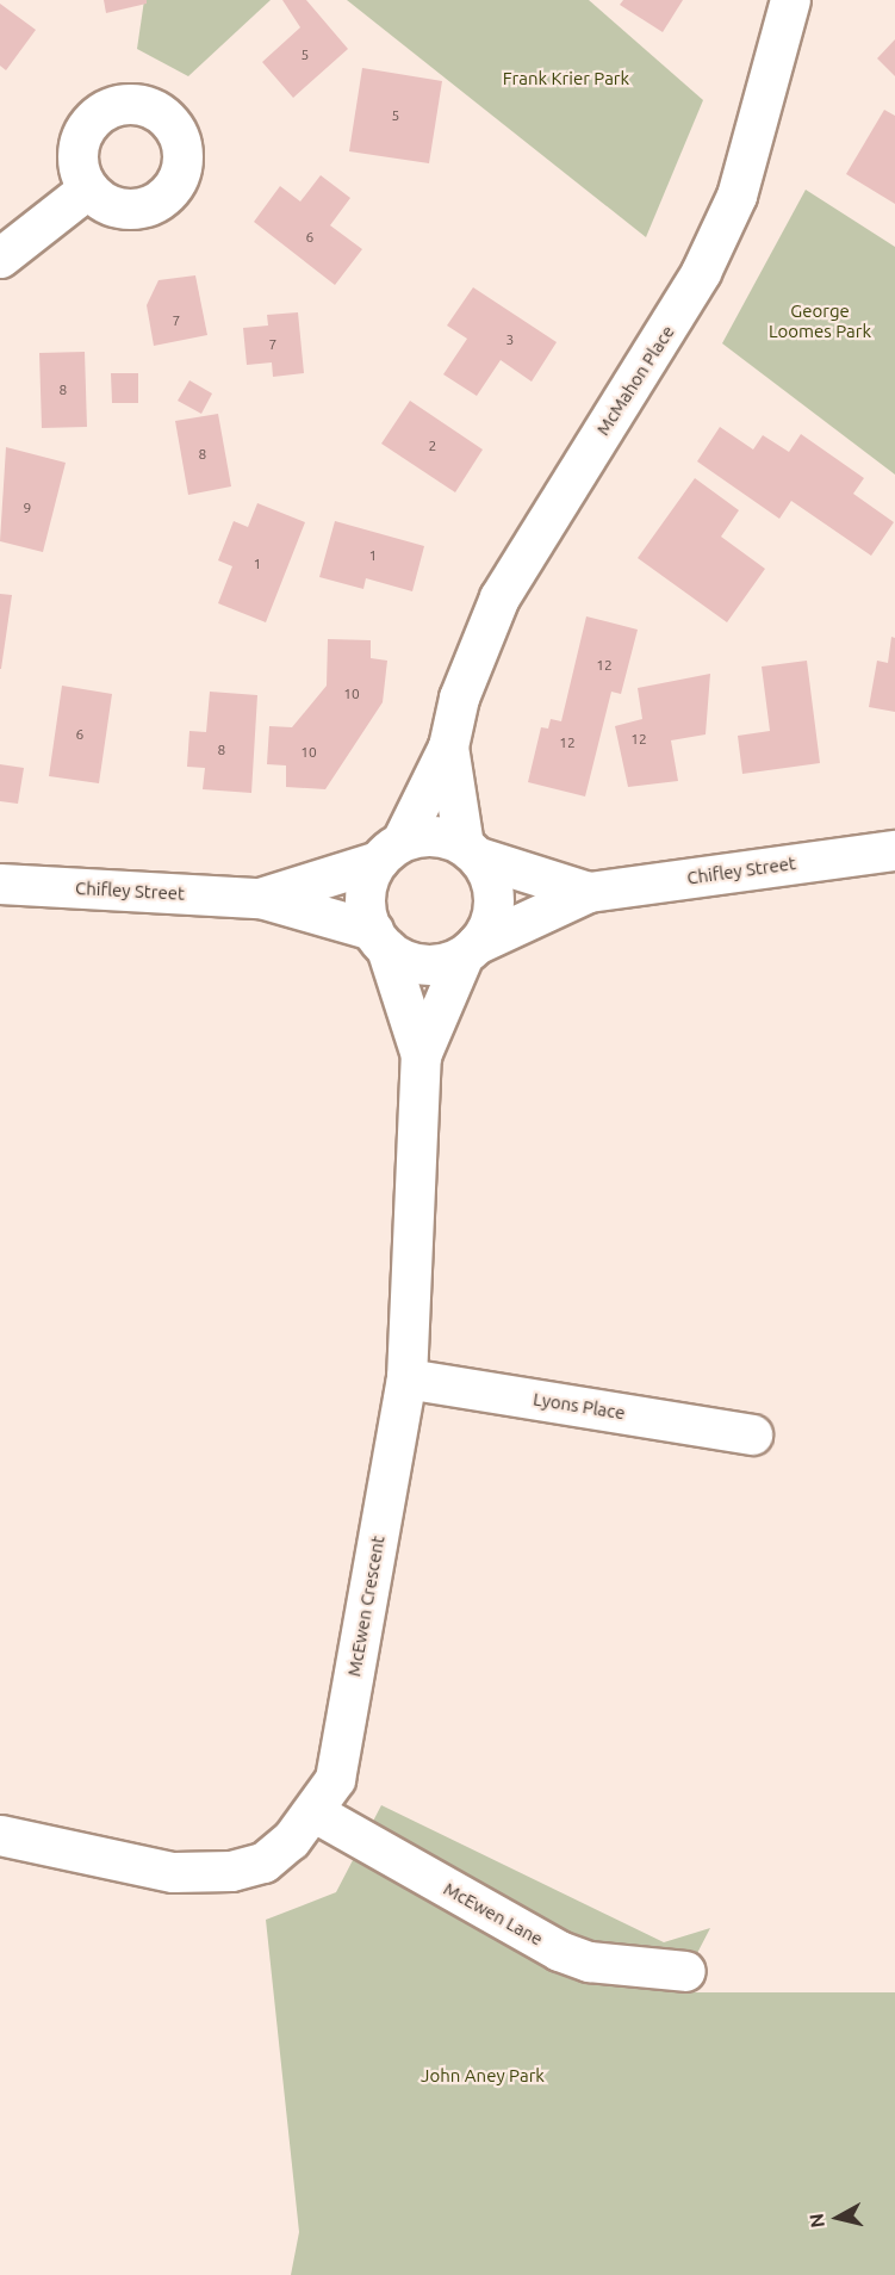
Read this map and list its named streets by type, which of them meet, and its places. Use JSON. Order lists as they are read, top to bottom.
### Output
{
  "streets": {
    "street": [
      "McMahon Place",
      "Chifley Street",
      "Lyons Place",
      "McEwen Crescent",
      "McEwen Lane"
    ]
  },
  "crossings": [
    ["McMahon Place", "Chifley Street"],
    ["McMahon Place", "McEwen Crescent"],
    ["Chifley Street", "McEwen Crescent"],
    ["Lyons Place", "McEwen Crescent"],
    ["McEwen Crescent", "McEwen Lane"]
  ],
  "parks": ["Frank Krier Park", "George Loomes Park", "John Aney Park"],
  "house_numbers": [
    "5",
    "5",
    "6",
    "7",
    "3",
    "7",
    "8",
    "2",
    "8",
    "9",
    "1",
    "1",
    "12",
    "10",
    "6",
    "12",
    "12",
    "8",
    "10"
  ],
  "north": "left"
}
